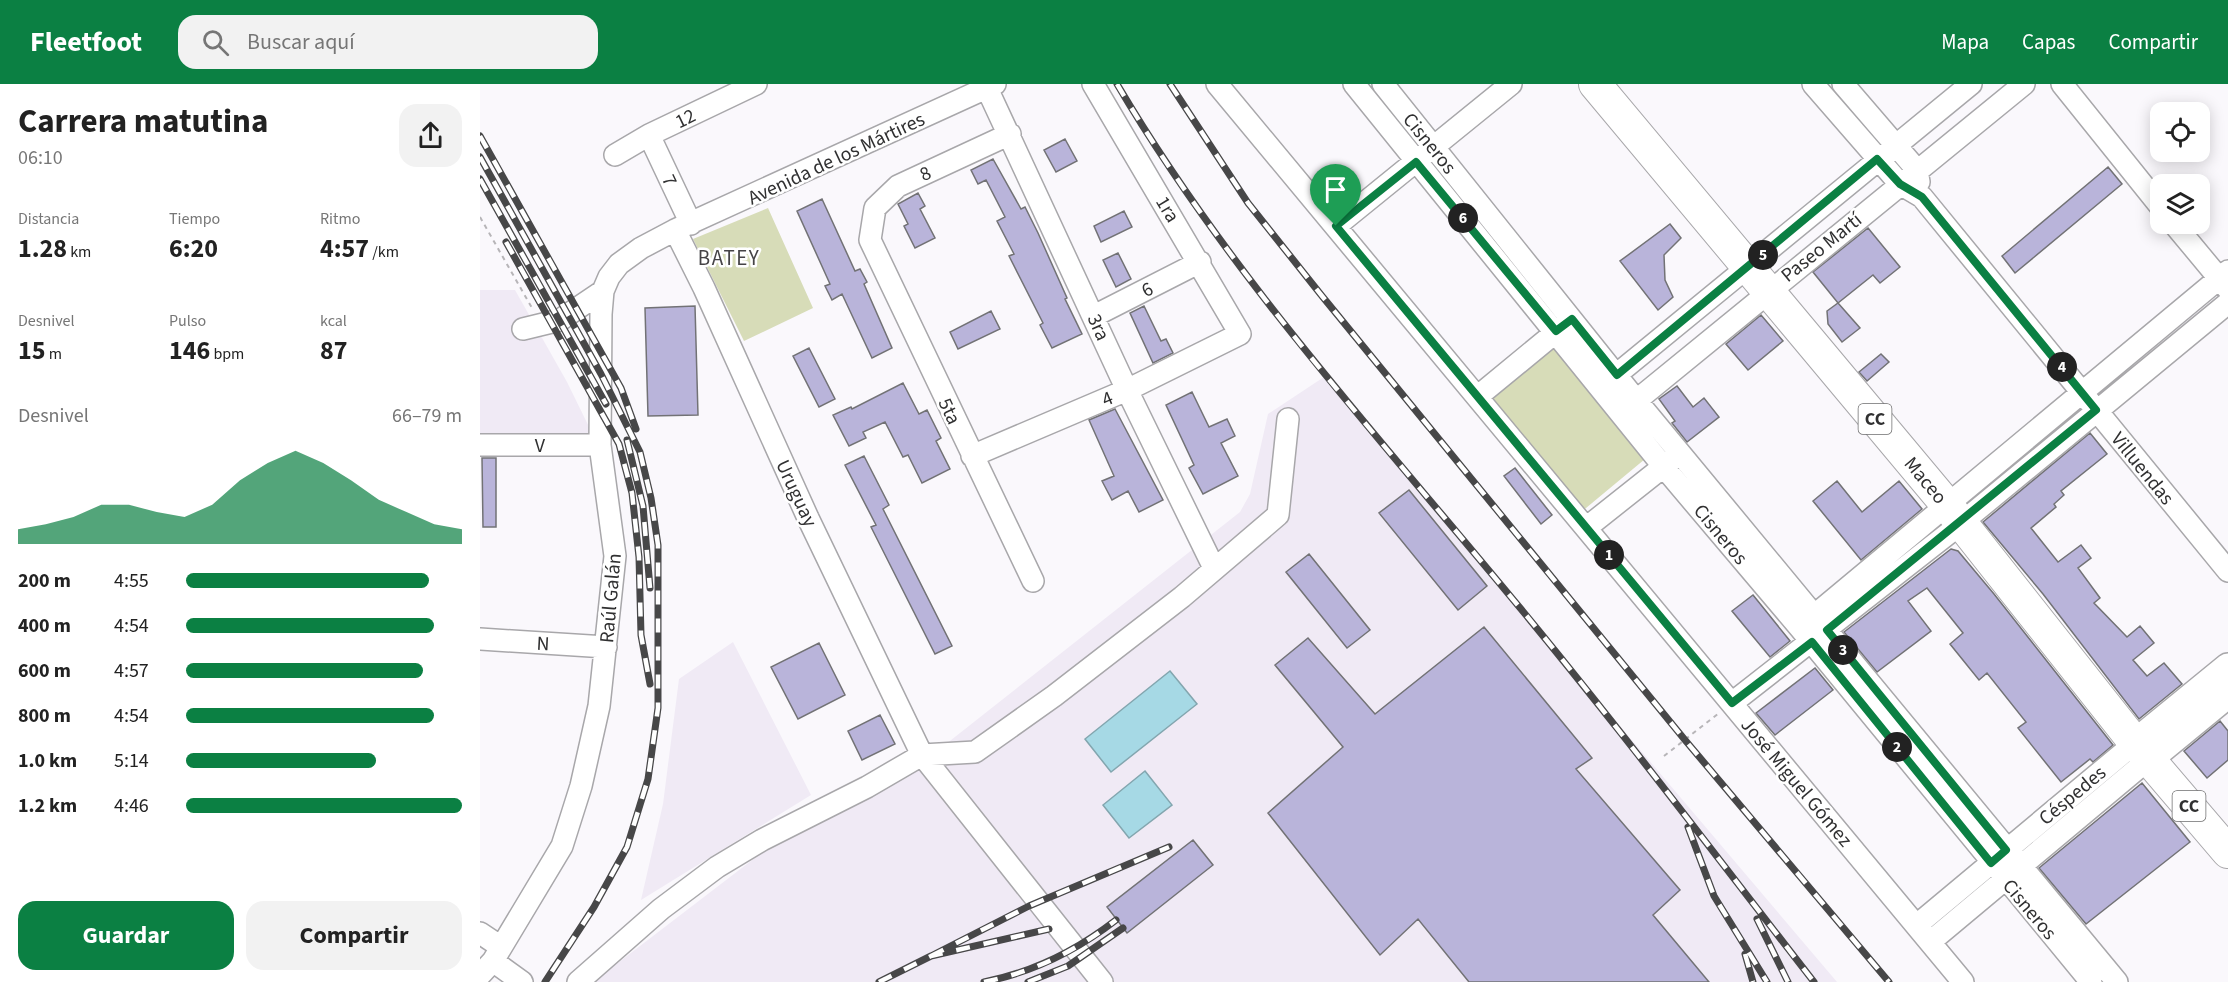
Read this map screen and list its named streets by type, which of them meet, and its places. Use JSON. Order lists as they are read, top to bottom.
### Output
{
  "streets": {
    "highway": ["CC", "Maceo"],
    "main road": ["Céspedes"],
    "street": [
      "12",
      "Cisneros",
      "Avenida de los Mártires",
      "8",
      "7",
      "1ra",
      "Paseo Martí",
      "6",
      "3ra",
      "4",
      "5ta",
      "V",
      "Villuendas",
      "Uruguay",
      "Raúl Galán",
      "N",
      "José Miguel Gómez"
    ]
  },
  "crossings": [
    ["12", "7"],
    ["Cisneros", "Paseo Martí"],
    ["Cisneros", "Céspedes"],
    ["Avenida de los Mártires", "7"],
    ["Avenida de los Mártires", "3ra"],
    ["Avenida de los Mártires", "Uruguay"],
    ["Avenida de los Mártires", "Raúl Galán"],
    ["8", "3ra"],
    ["8", "5ta"],
    ["7", "Uruguay"],
    ["7", "Raúl Galán"],
    ["1ra", "6"],
    ["1ra", "4"],
    ["Paseo Martí", "Villuendas"],
    ["Paseo Martí", "Maceo"],
    ["6", "3ra"],
    ["3ra", "4"],
    ["4", "5ta"],
    ["V", "Raúl Galán"],
    ["Maceo", "Céspedes"],
    ["Uruguay", "Raúl Galán"],
    ["Raúl Galán", "N"],
    ["José Miguel Gómez", "Céspedes"]
  ],
  "districts": ["BATEY"],
  "page": {
    "header": "Fleetfoot",
    "search": "Buscar aquí",
    "nav": ["Mapa", "Capas", "Compartir"],
    "heading": ["Carrera matutina", "06:10"],
    "stats": [
      ["Distancia", "1.28 km"],
      ["Tiempo", "6:20"],
      ["Ritmo", "4:57 /km"],
      ["Desnivel", "15 m"],
      ["Pulso", "146 bpm"],
      ["kcal", "87"]
    ],
    "pins": [
      "6",
      "5",
      "4",
      "1",
      "3",
      "2"
    ],
    "chart": ["Desnivel", "66–79 m"],
    "list": [
      {
        "name": "200 m",
        "note": "4:55"
      },
      {
        "name": "400 m",
        "note": "4:54"
      },
      {
        "name": "600 m",
        "note": "4:57"
      },
      {
        "name": "800 m",
        "note": "4:54"
      },
      {
        "name": "1.0 km",
        "note": "5:14"
      },
      {
        "name": "1.2 km",
        "note": "4:46"
      }
    ],
    "buttons": ["Guardar", "Compartir"]
  }
}
